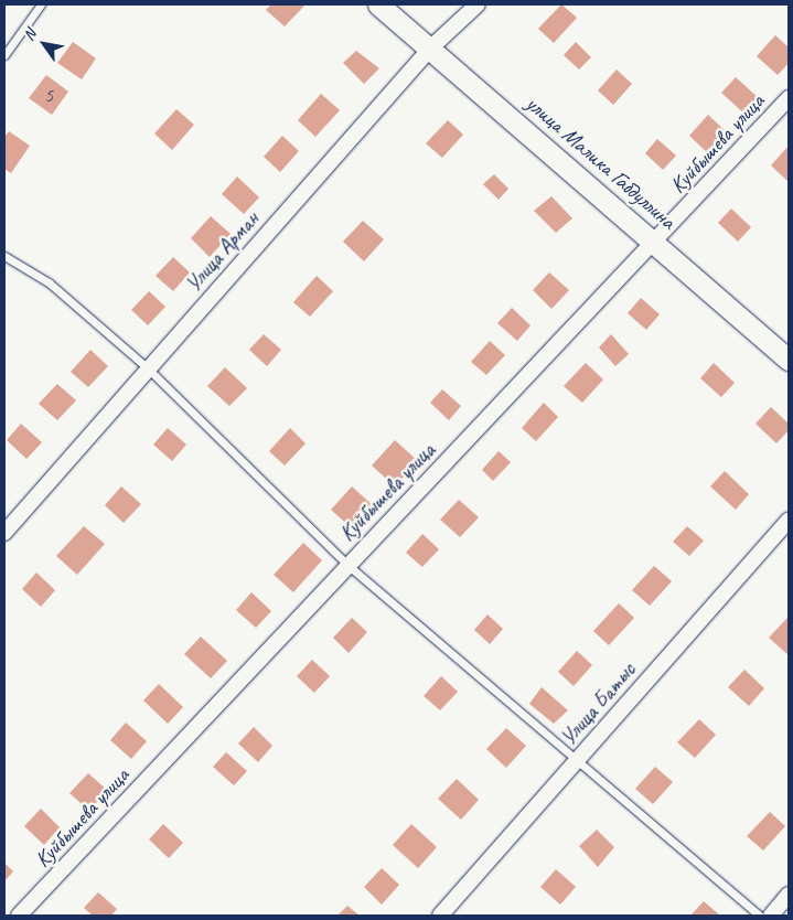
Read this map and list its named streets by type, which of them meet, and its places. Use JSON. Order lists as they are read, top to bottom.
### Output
{
  "streets": {
    "main road": ["улица Малика Габдуллина"],
    "street": ["Куйбышева улица", "Улица Арман", "Улица Батыс"]
  },
  "crossings": [
    ["Куйбышева улица", "улица Малика Габдуллина"],
    ["улица Малика Габдуллина", "Улица Арман"]
  ],
  "house_numbers": ["5"],
  "north": "top left"
}
